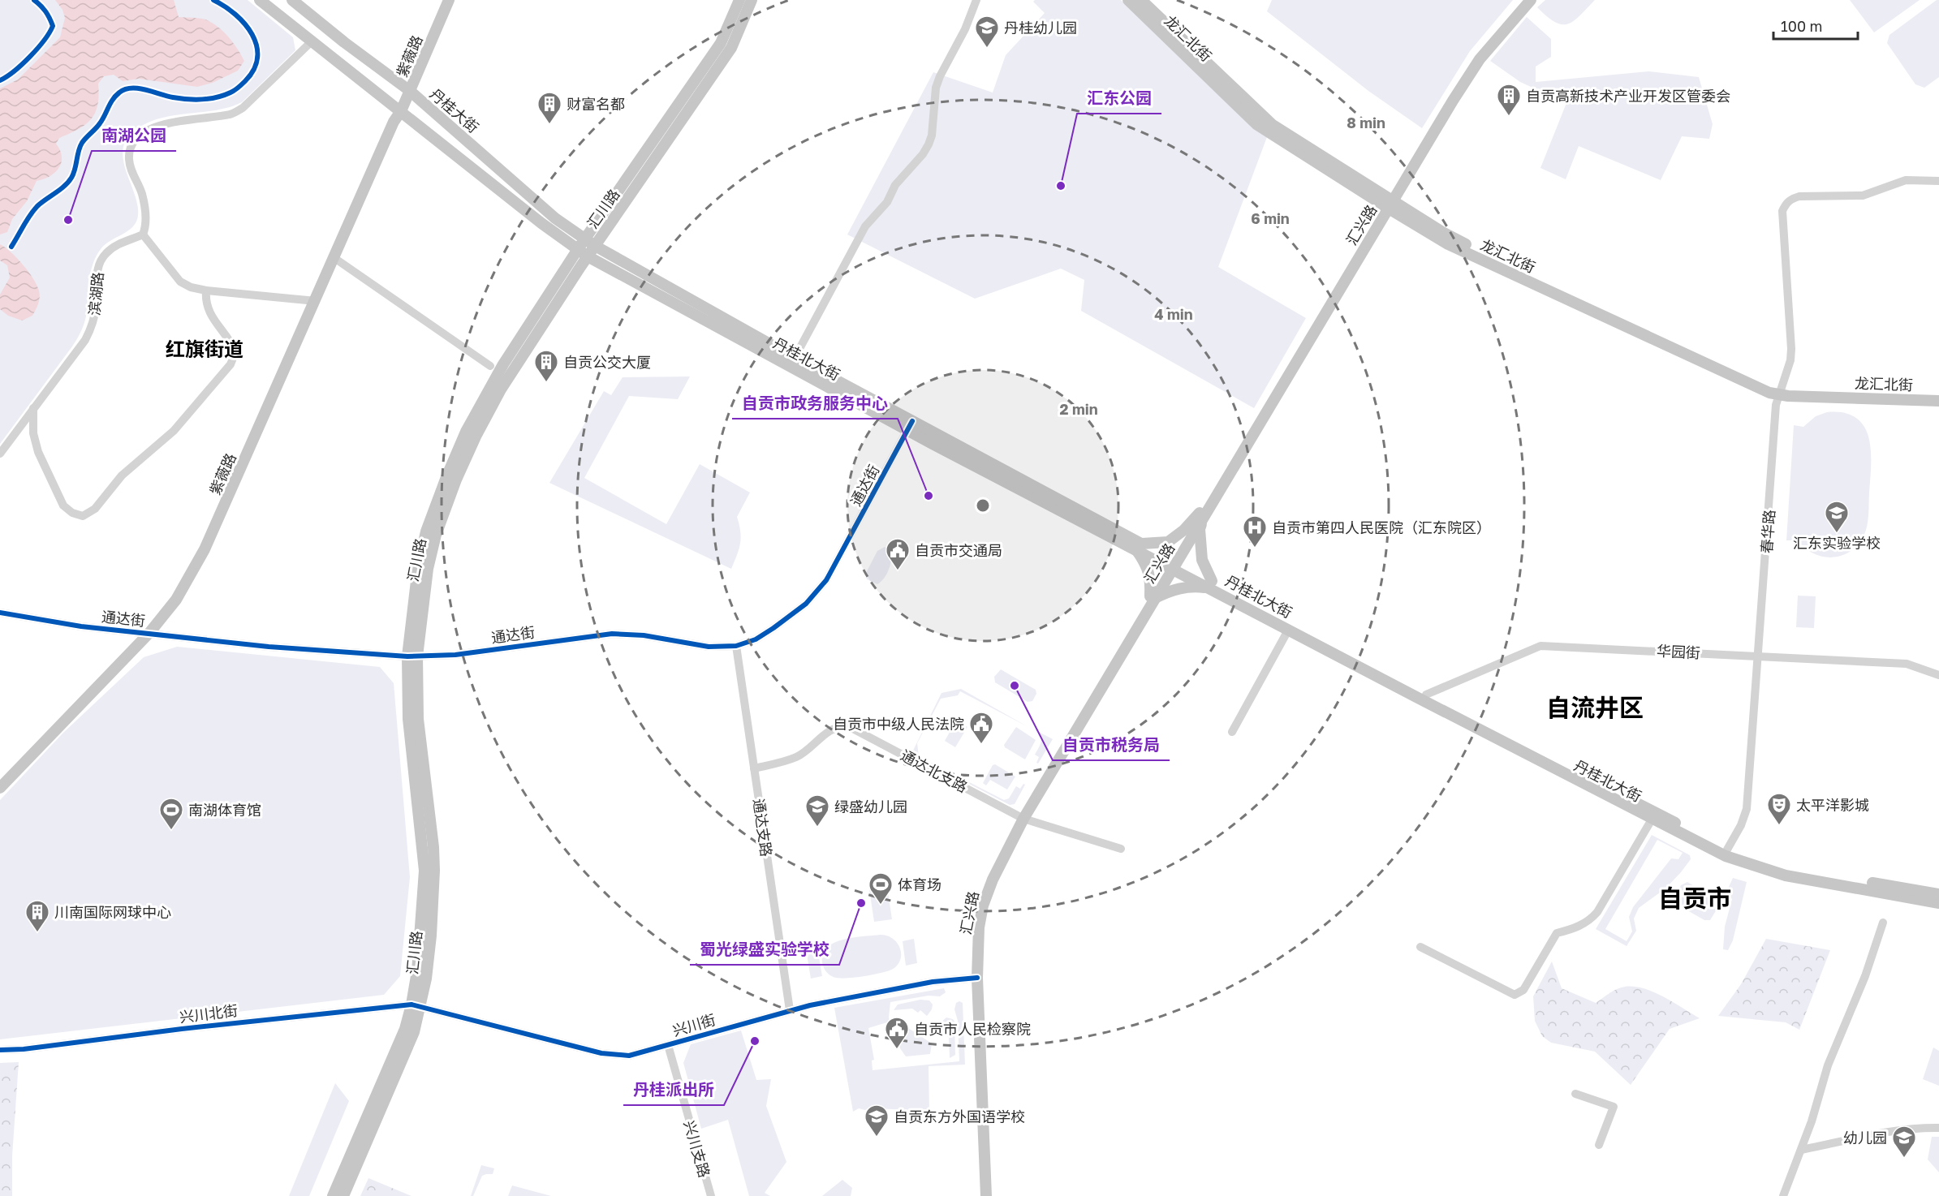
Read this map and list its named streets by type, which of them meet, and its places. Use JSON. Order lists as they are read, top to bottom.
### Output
{
  "streets": {
    "main road": [
      "龙汇北街",
      "紫薇路",
      "丹桂大街",
      "汇川路",
      "汇兴路",
      "丹桂北大街"
    ],
    "street": [
      "滨湖路",
      "通达街",
      "春华路",
      "华园街",
      "通达北支路",
      "通达支路",
      "兴川北街",
      "兴川街",
      "兴川支路"
    ]
  },
  "crossings": [
    ["龙汇北街", "汇兴路"],
    ["龙汇北街", "春华路"],
    ["紫薇路", "丹桂大街"],
    ["紫薇路", "丹桂北大街"],
    ["紫薇路", "通达街"],
    ["丹桂大街", "汇川路"],
    ["丹桂大街", "丹桂北大街"],
    ["汇川路", "丹桂北大街"],
    ["汇川路", "通达街"],
    ["汇川路", "兴川北街"],
    ["汇川路", "兴川街"],
    ["汇兴路", "丹桂北大街"],
    ["汇兴路", "通达北支路"],
    ["汇兴路", "兴川街"],
    ["丹桂北大街", "通达街"],
    ["丹桂北大街", "春华路"],
    ["丹桂北大街", "华园街"],
    ["通达街", "通达支路"],
    ["春华路", "华园街"],
    ["通达北支路", "通达支路"],
    ["通达支路", "兴川街"],
    ["兴川北街", "兴川街"],
    ["兴川街", "兴川支路"]
  ],
  "districts": ["红旗街道", "自流井区", "自贡市"],
  "places": {
    "school or university": [
      "丹桂幼儿园",
      "汇东实验学校",
      "绿盛幼儿园",
      "自贡东方外国语学校",
      "幼儿园"
    ],
    "building": [
      "自贡高新技术产业开发区管委会",
      "财富名都",
      "自贡公交大厦",
      "川南国际网球中心"
    ],
    "other": [
      "汇东公园",
      "南湖公园",
      "自贡市政务服务中心",
      "自贡市税务局",
      "蜀光绿盛实验学校",
      "丹桂派出所"
    ],
    "hospital": ["自贡市第四人民医院（汇东院区）"],
    "public building": ["自贡市交通局", "自贡市中级人民法院", "自贡市人民检察院"],
    "theatre": ["太平洋影城"],
    "sports": ["南湖体育馆", "体育场"]
  },
  "scale_bar": "100 m",
  "rings": [
    "8 min",
    "6 min",
    "4 min",
    "2 min"
  ]
}
